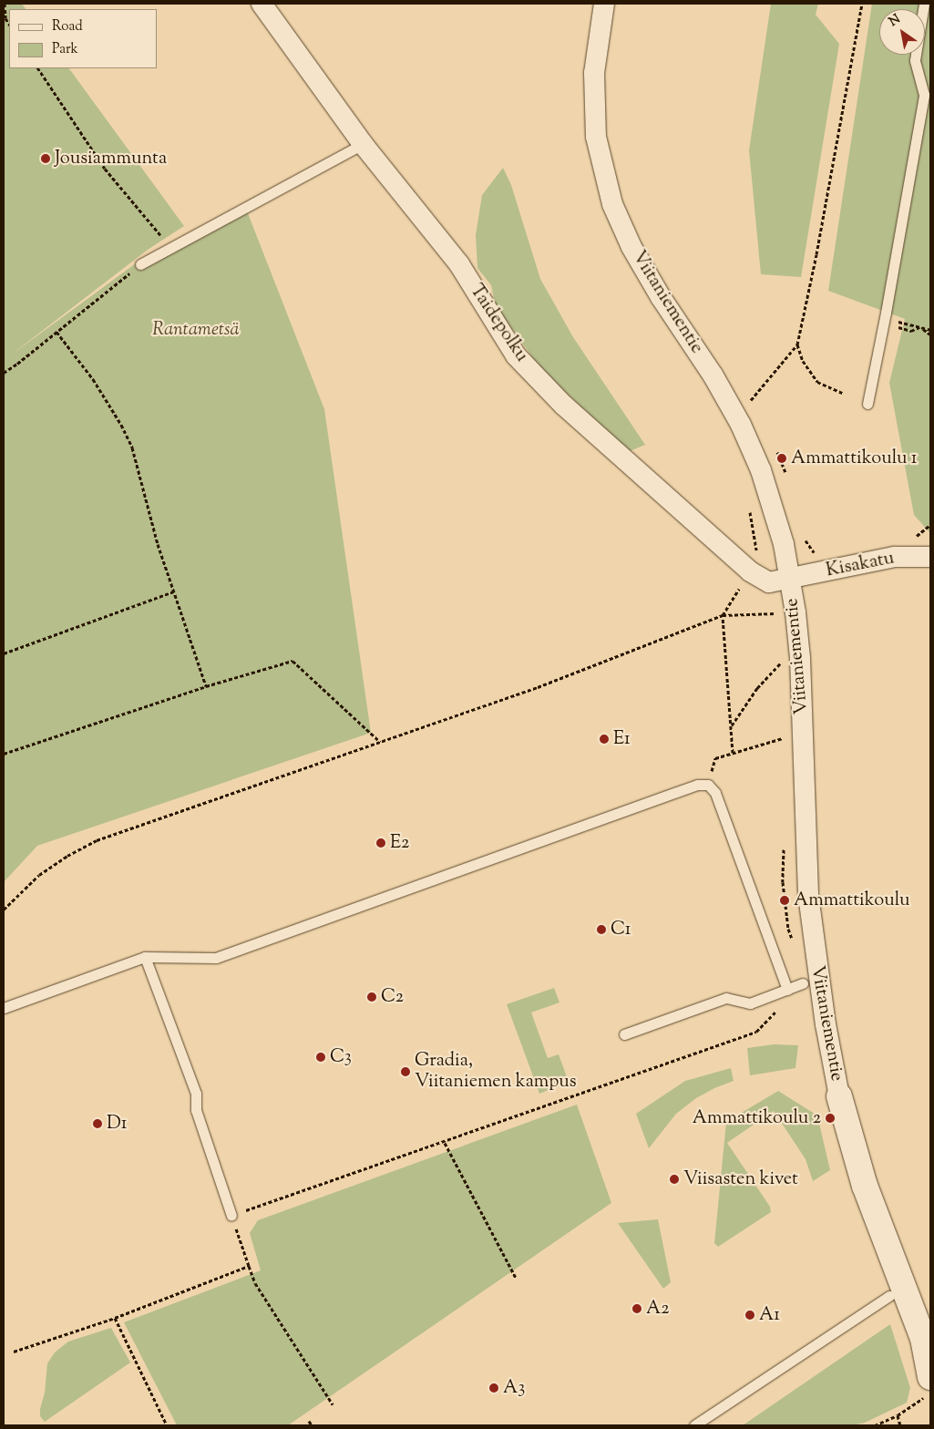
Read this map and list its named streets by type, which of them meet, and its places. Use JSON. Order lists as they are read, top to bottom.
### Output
{
  "streets": {
    "street": ["Viitaniementie", "Taidepolku", "Kisakatu"]
  },
  "crossings": [
    ["Viitaniementie", "Taidepolku"],
    ["Viitaniementie", "Kisakatu"],
    ["Taidepolku", "Kisakatu"]
  ],
  "parks": ["Rantametsä"],
  "places": [
    "Jousiammunta",
    "Ammattikoulu 1",
    "E1",
    "E2",
    "Ammattikoulu",
    "C1",
    "C2",
    "C3",
    "Gradia, Viitaniemen kampus",
    "Ammattikoulu 2",
    "D1",
    "Viisasten kivet",
    "A2",
    "A1",
    "A3"
  ],
  "legend": ["Road", "Park"],
  "north": "top left"
}
